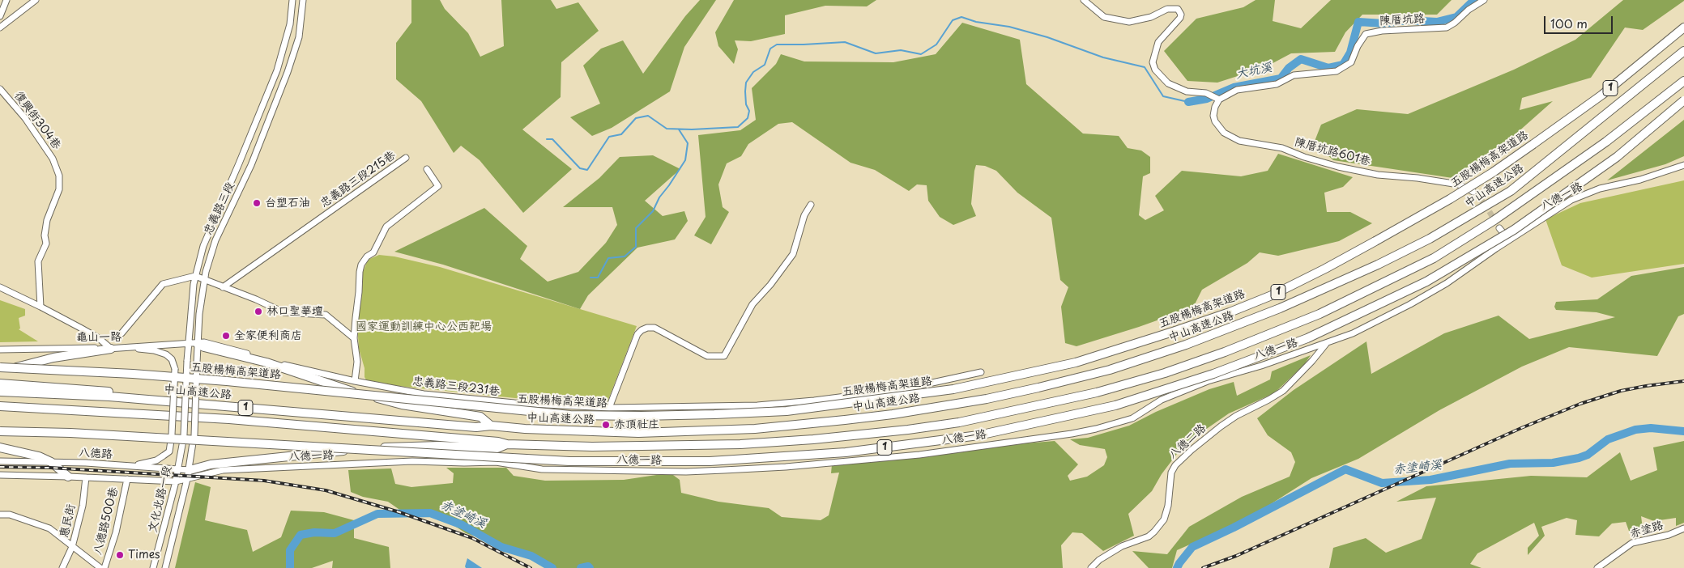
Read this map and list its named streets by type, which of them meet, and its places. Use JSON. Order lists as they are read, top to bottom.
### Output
{
  "streets": {
    "highway": ["1", "五股楊梅高架道路", "中山高速公路"],
    "street": [
      "陳厝坑路",
      "復興街304巷",
      "陳厝坑路601巷",
      "忠義路三段215巷",
      "八德一路",
      "忠義路三段",
      "龜山一路",
      "忠義路三段231巷",
      "八德二路",
      "八德路",
      "文化北路一段",
      "惠民街",
      "八德路500巷",
      "赤塗路"
    ]
  },
  "crossings": [
    ["陳厝坑路", "陳厝坑路601巷"],
    ["八德一路", "八德二路"],
    ["八德一路", "八德路"],
    ["八德一路", "文化北路一段"],
    ["忠義路三段", "龜山一路"],
    ["忠義路三段", "忠義路三段231巷"],
    ["忠義路三段", "文化北路一段"],
    ["龜山一路", "忠義路三段231巷"],
    ["八德路", "文化北路一段"],
    ["八德路", "惠民街"],
    ["八德路", "八德路500巷"]
  ],
  "water": ["大坑溪", "赤塗崎溪"],
  "parks": ["國家運動訓練中心公西靶場"],
  "places": [
    "台塑石油",
    "林口聖華壇",
    "全家便利商店",
    "赤頂社庄",
    "Times"
  ],
  "scale_bar": "100 m"
}
